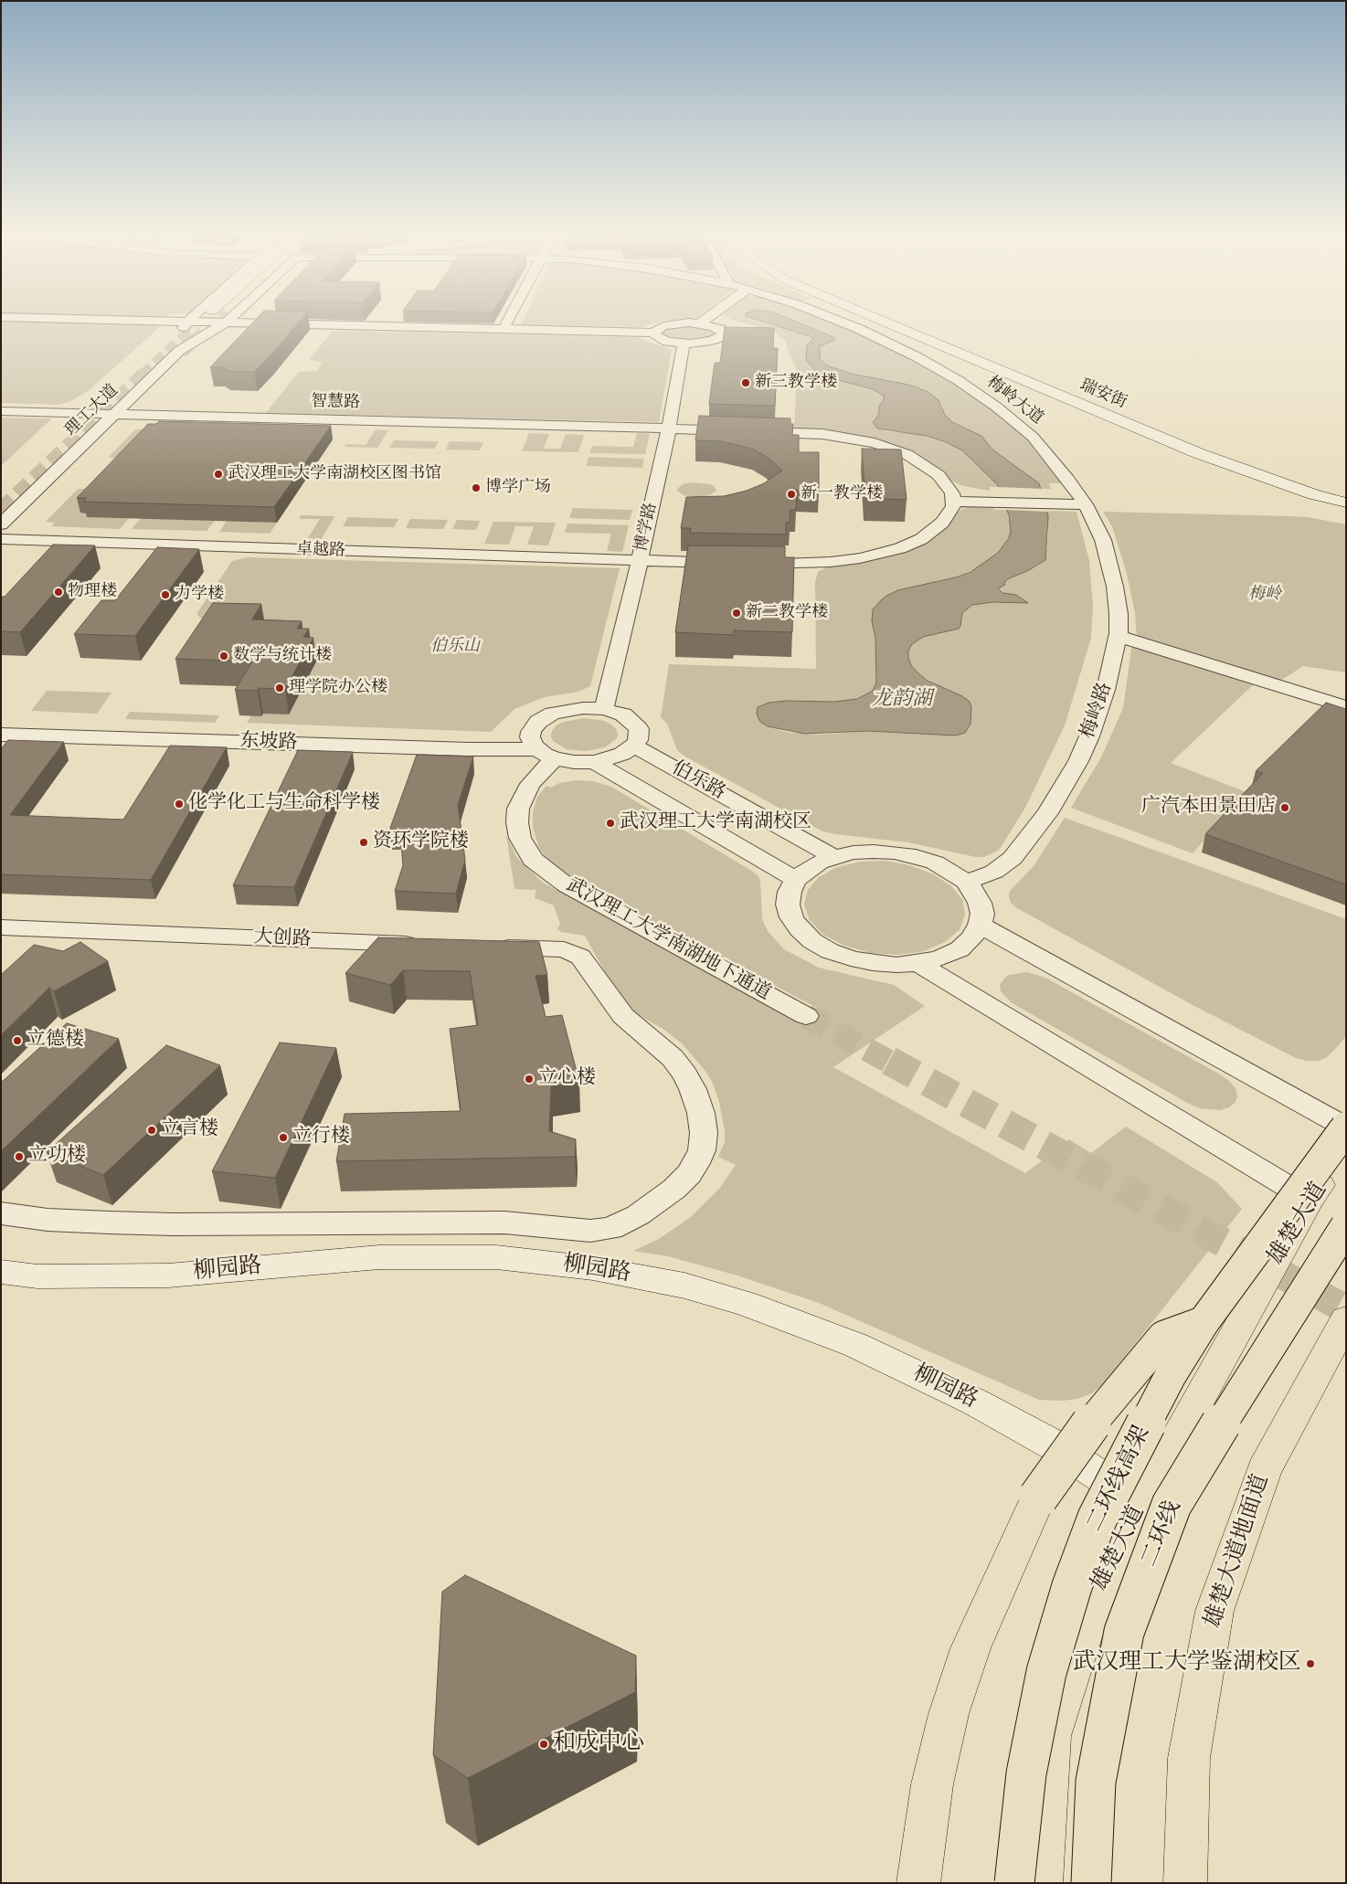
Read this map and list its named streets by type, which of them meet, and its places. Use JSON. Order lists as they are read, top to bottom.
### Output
{
  "streets": {
    "main road": [
      "瑞安街",
      "雄楚大道",
      "柳园路",
      "二环线高架",
      "二环线",
      "雄楚大道地面道"
    ],
    "street": [
      "梅岭大道",
      "智慧路",
      "理工大道",
      "博学路",
      "卓越路",
      "梅岭路",
      "东坡路",
      "伯乐路",
      "大创路",
      "武汉理工大学南湖地下通道"
    ]
  },
  "crossings": [
    ["梅岭大道", "梅岭路"],
    ["智慧路", "理工大道"],
    ["智慧路", "博学路"],
    ["智慧路", "卓越路"],
    ["博学路", "卓越路"],
    ["梅岭路", "伯乐路"],
    ["东坡路", "武汉理工大学南湖地下通道"],
    ["雄楚大道", "柳园路"]
  ],
  "water": ["龙韵湖"],
  "parks": ["梅岭", "伯乐山"],
  "places": [
    "新三教学楼",
    "武汉理工大学南湖校区图书馆",
    "博学广场",
    "新一教学楼",
    "物理楼",
    "力学楼",
    "新二教学楼",
    "数学与统计楼",
    "理学院办公楼",
    "化学化工与生命科学楼",
    "广汽本田景田店",
    "武汉理工大学南湖校区",
    "资环学院楼",
    "立德楼",
    "立心楼",
    "立言楼",
    "立行楼",
    "立功楼",
    "武汉理工大学鉴湖校区",
    "和成中心"
  ]
}
